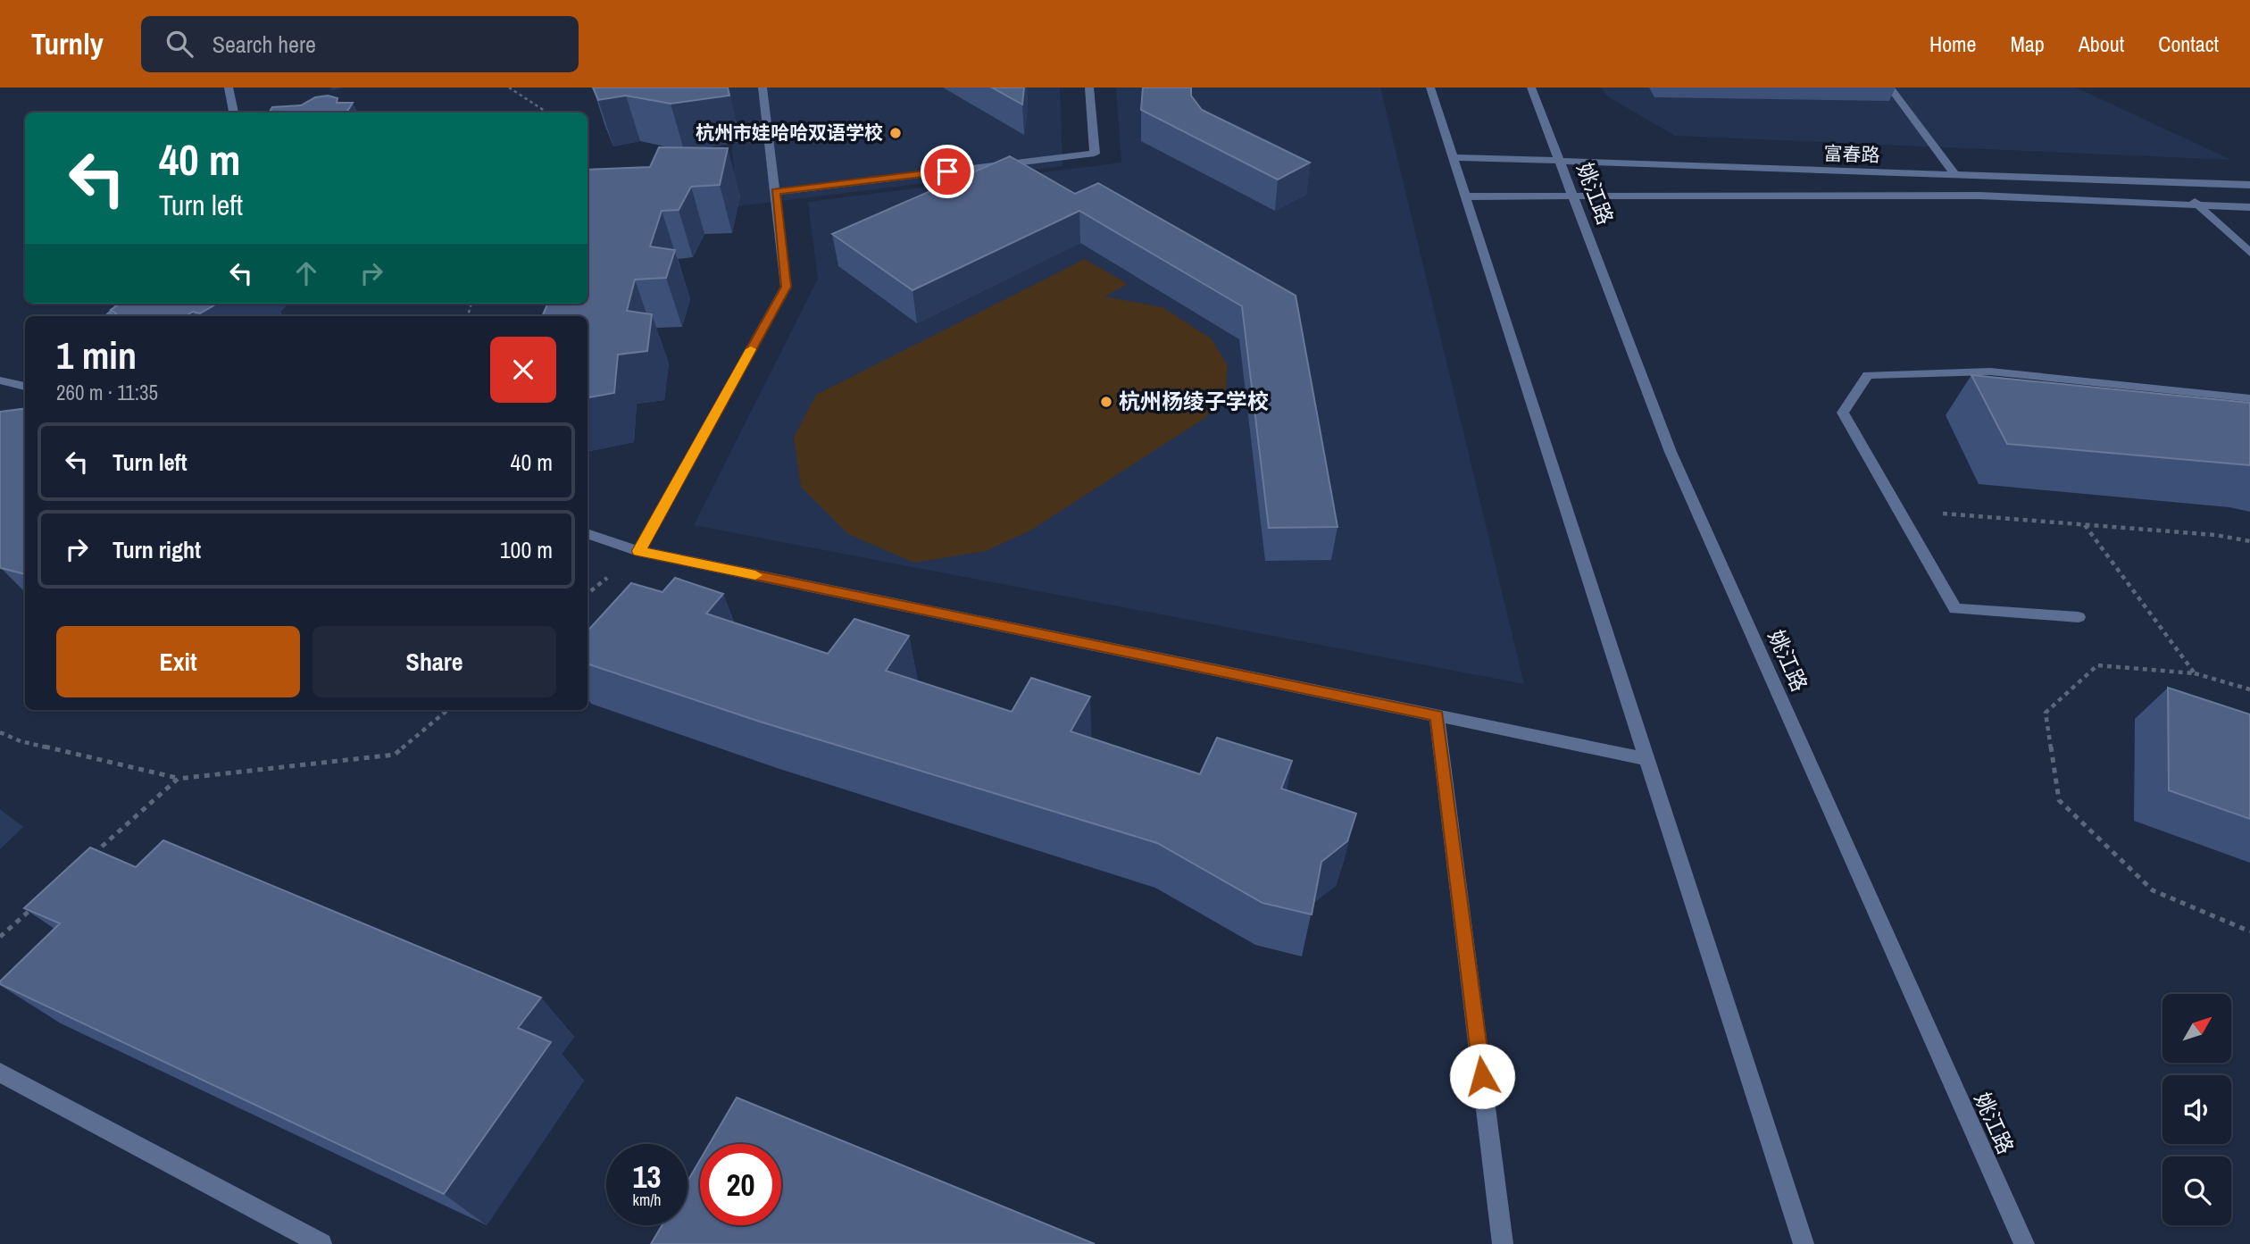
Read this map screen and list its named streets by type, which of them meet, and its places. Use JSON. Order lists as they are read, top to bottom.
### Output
{
  "streets": {
    "street": ["富春路", "姚江路"]
  },
  "crossings": [
    ["富春路", "姚江路"]
  ],
  "places": ["杭州市娃哈哈双语学校", "杭州杨绫子学校"],
  "north": "top right",
  "page": {
    "header": "Turnly",
    "search": "Search here",
    "nav": [
      "Home",
      "Map",
      "About",
      "Contact"
    ],
    "turn": ["40 m", "Turn left"],
    "heading": ["1 min", "260 m · 11:35"],
    "list": [
      {
        "name": "Turn left",
        "value": "40 m"
      },
      {
        "name": "Turn right",
        "value": "100 m"
      }
    ],
    "buttons": ["Exit", "Share"],
    "speed": "13 km/h",
    "limit": "20"
  }
}
